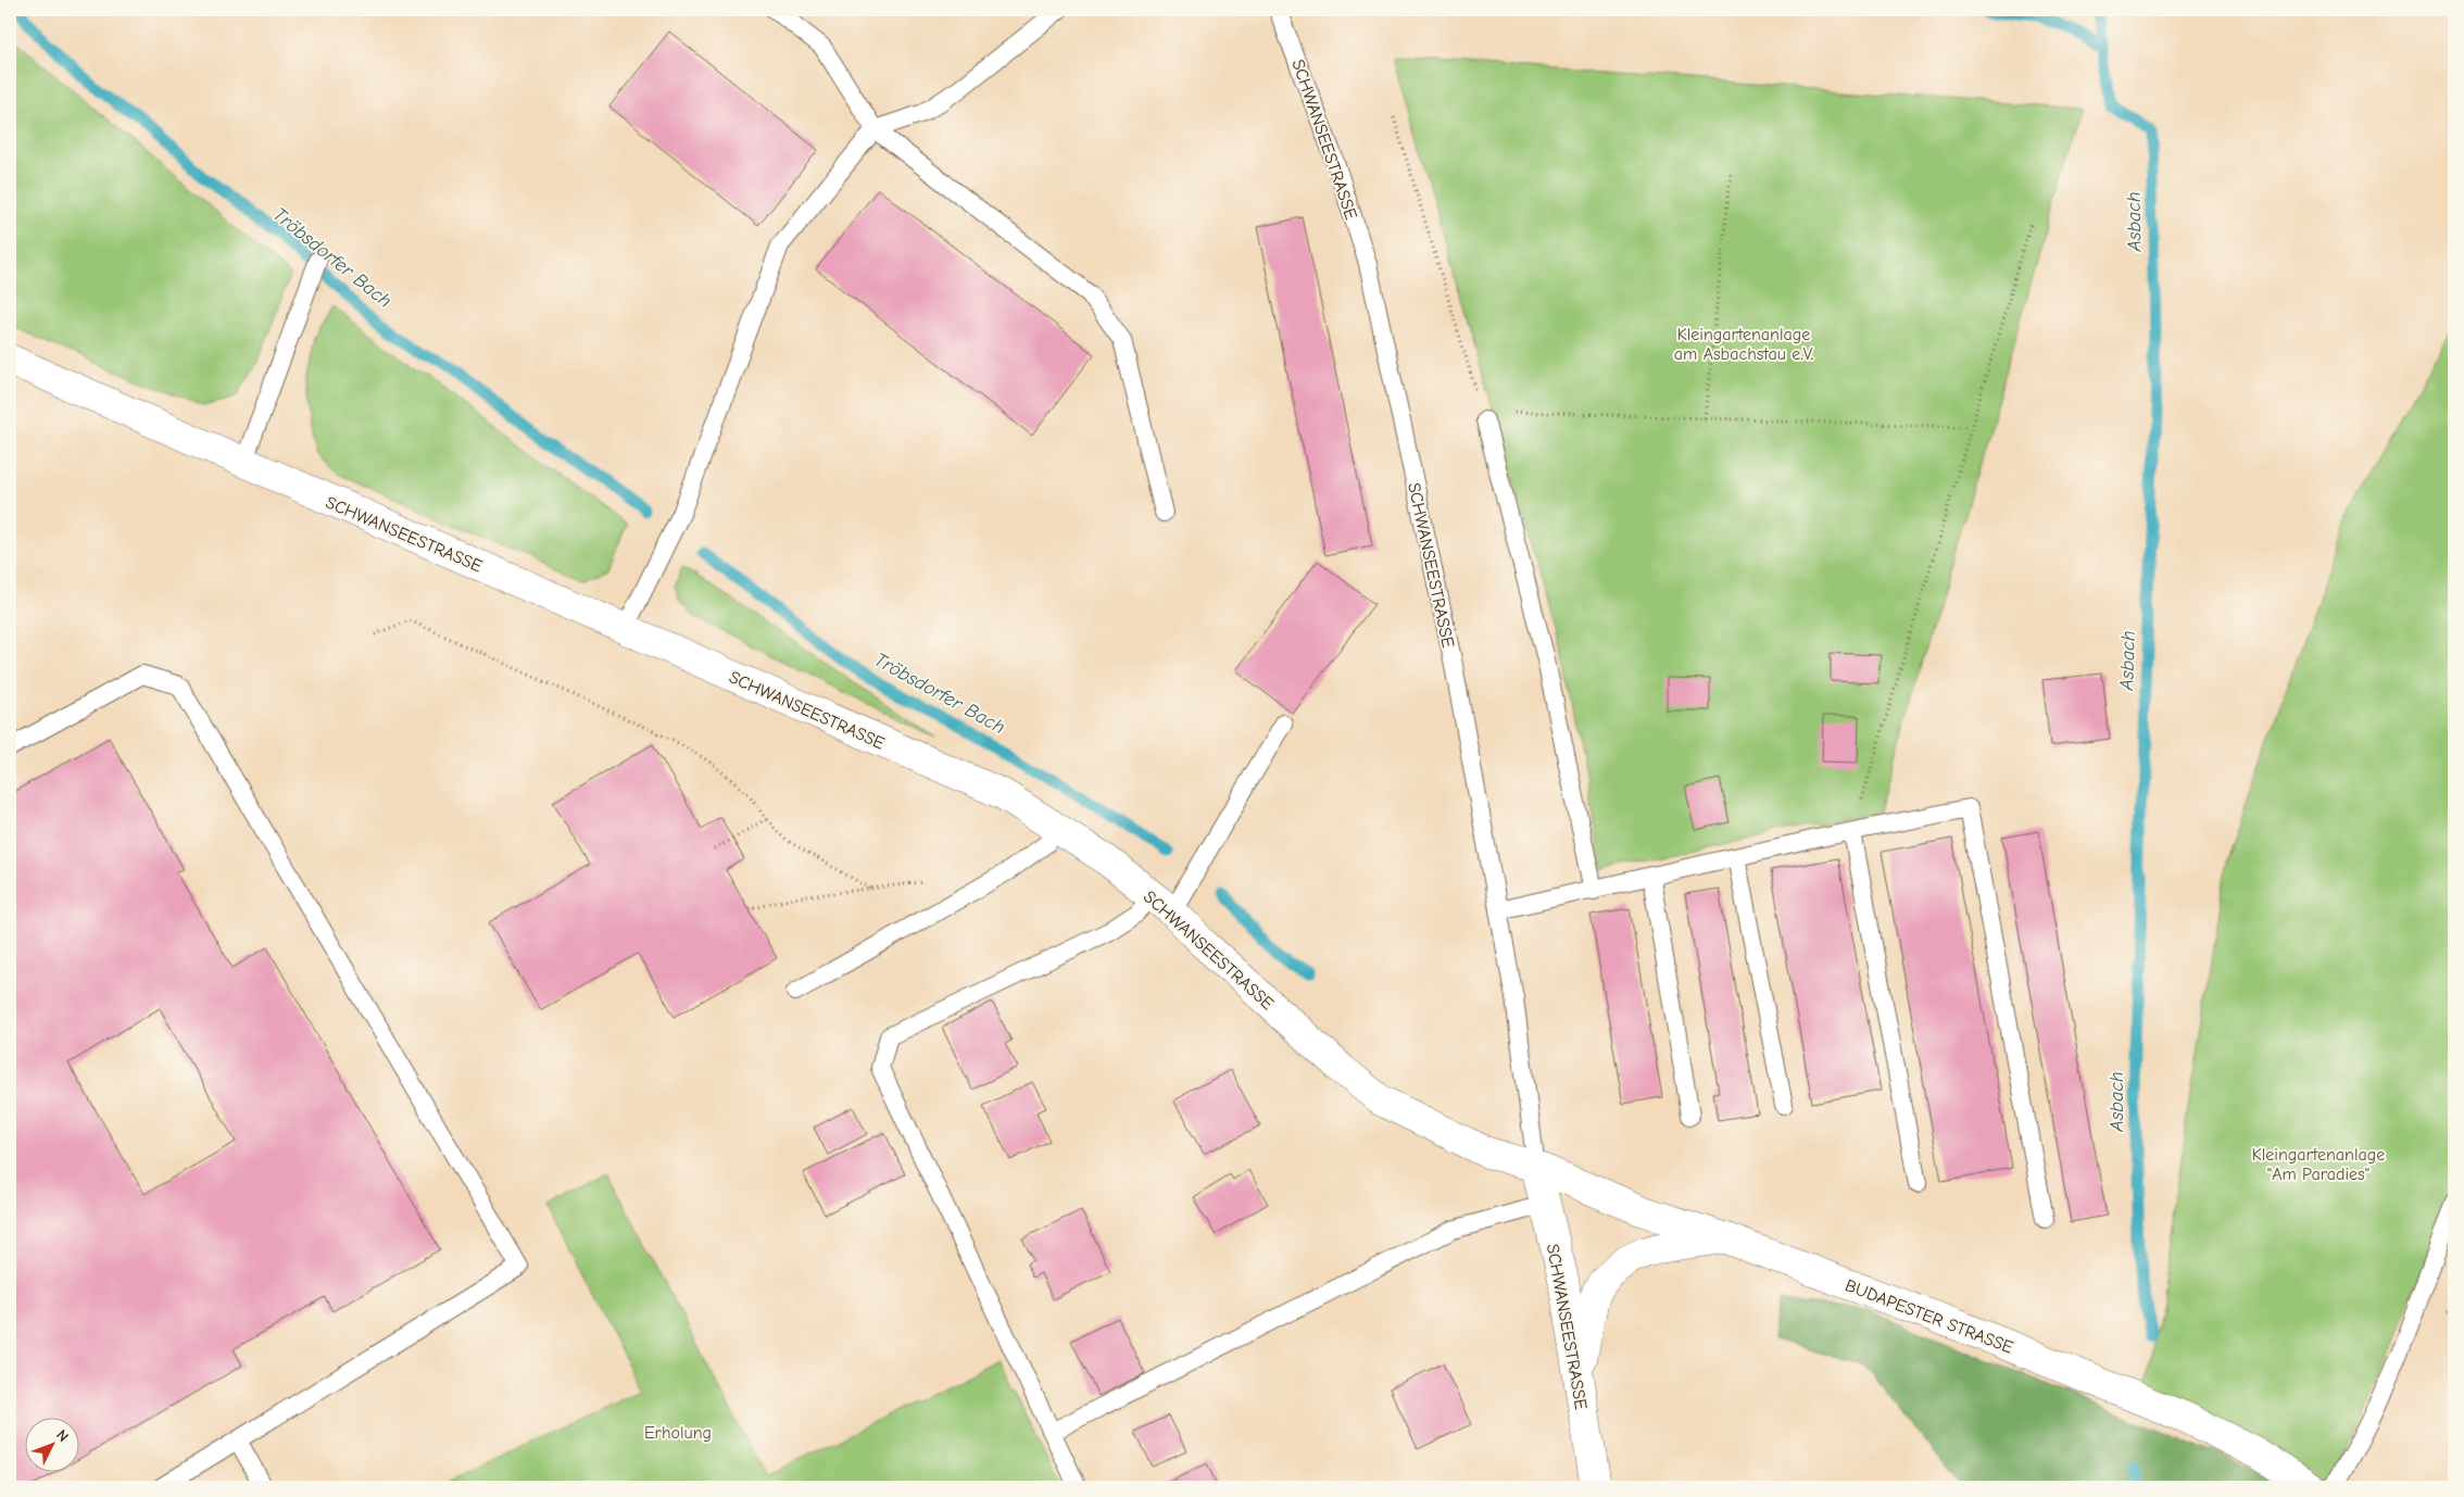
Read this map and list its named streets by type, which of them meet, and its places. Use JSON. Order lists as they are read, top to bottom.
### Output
{
  "streets": {
    "street": ["SCHWANSEESTRASSE", "BUDAPESTER STRASSE"]
  },
  "crossings": [
    ["SCHWANSEESTRASSE", "BUDAPESTER STRASSE"]
  ],
  "water": ["Asbach", "Tröbsdorfer Bach"],
  "parks": ["Kleingartenanlage am Asbachstau e.V.", "Kleingartenanlage \"Am Paradies\"", "Erholung"],
  "north": "top right"
}
